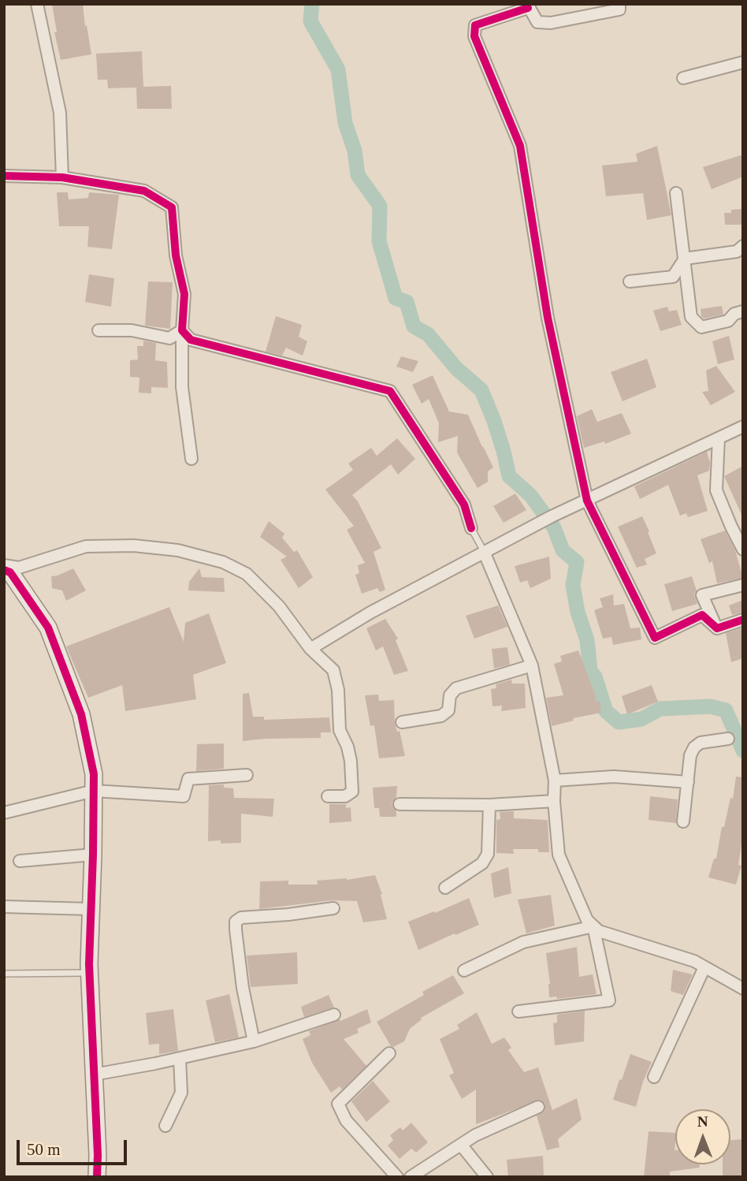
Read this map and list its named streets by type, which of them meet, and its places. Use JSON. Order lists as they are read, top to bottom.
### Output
{
  "scale_bar": "50 m",
  "north": "top"
}
